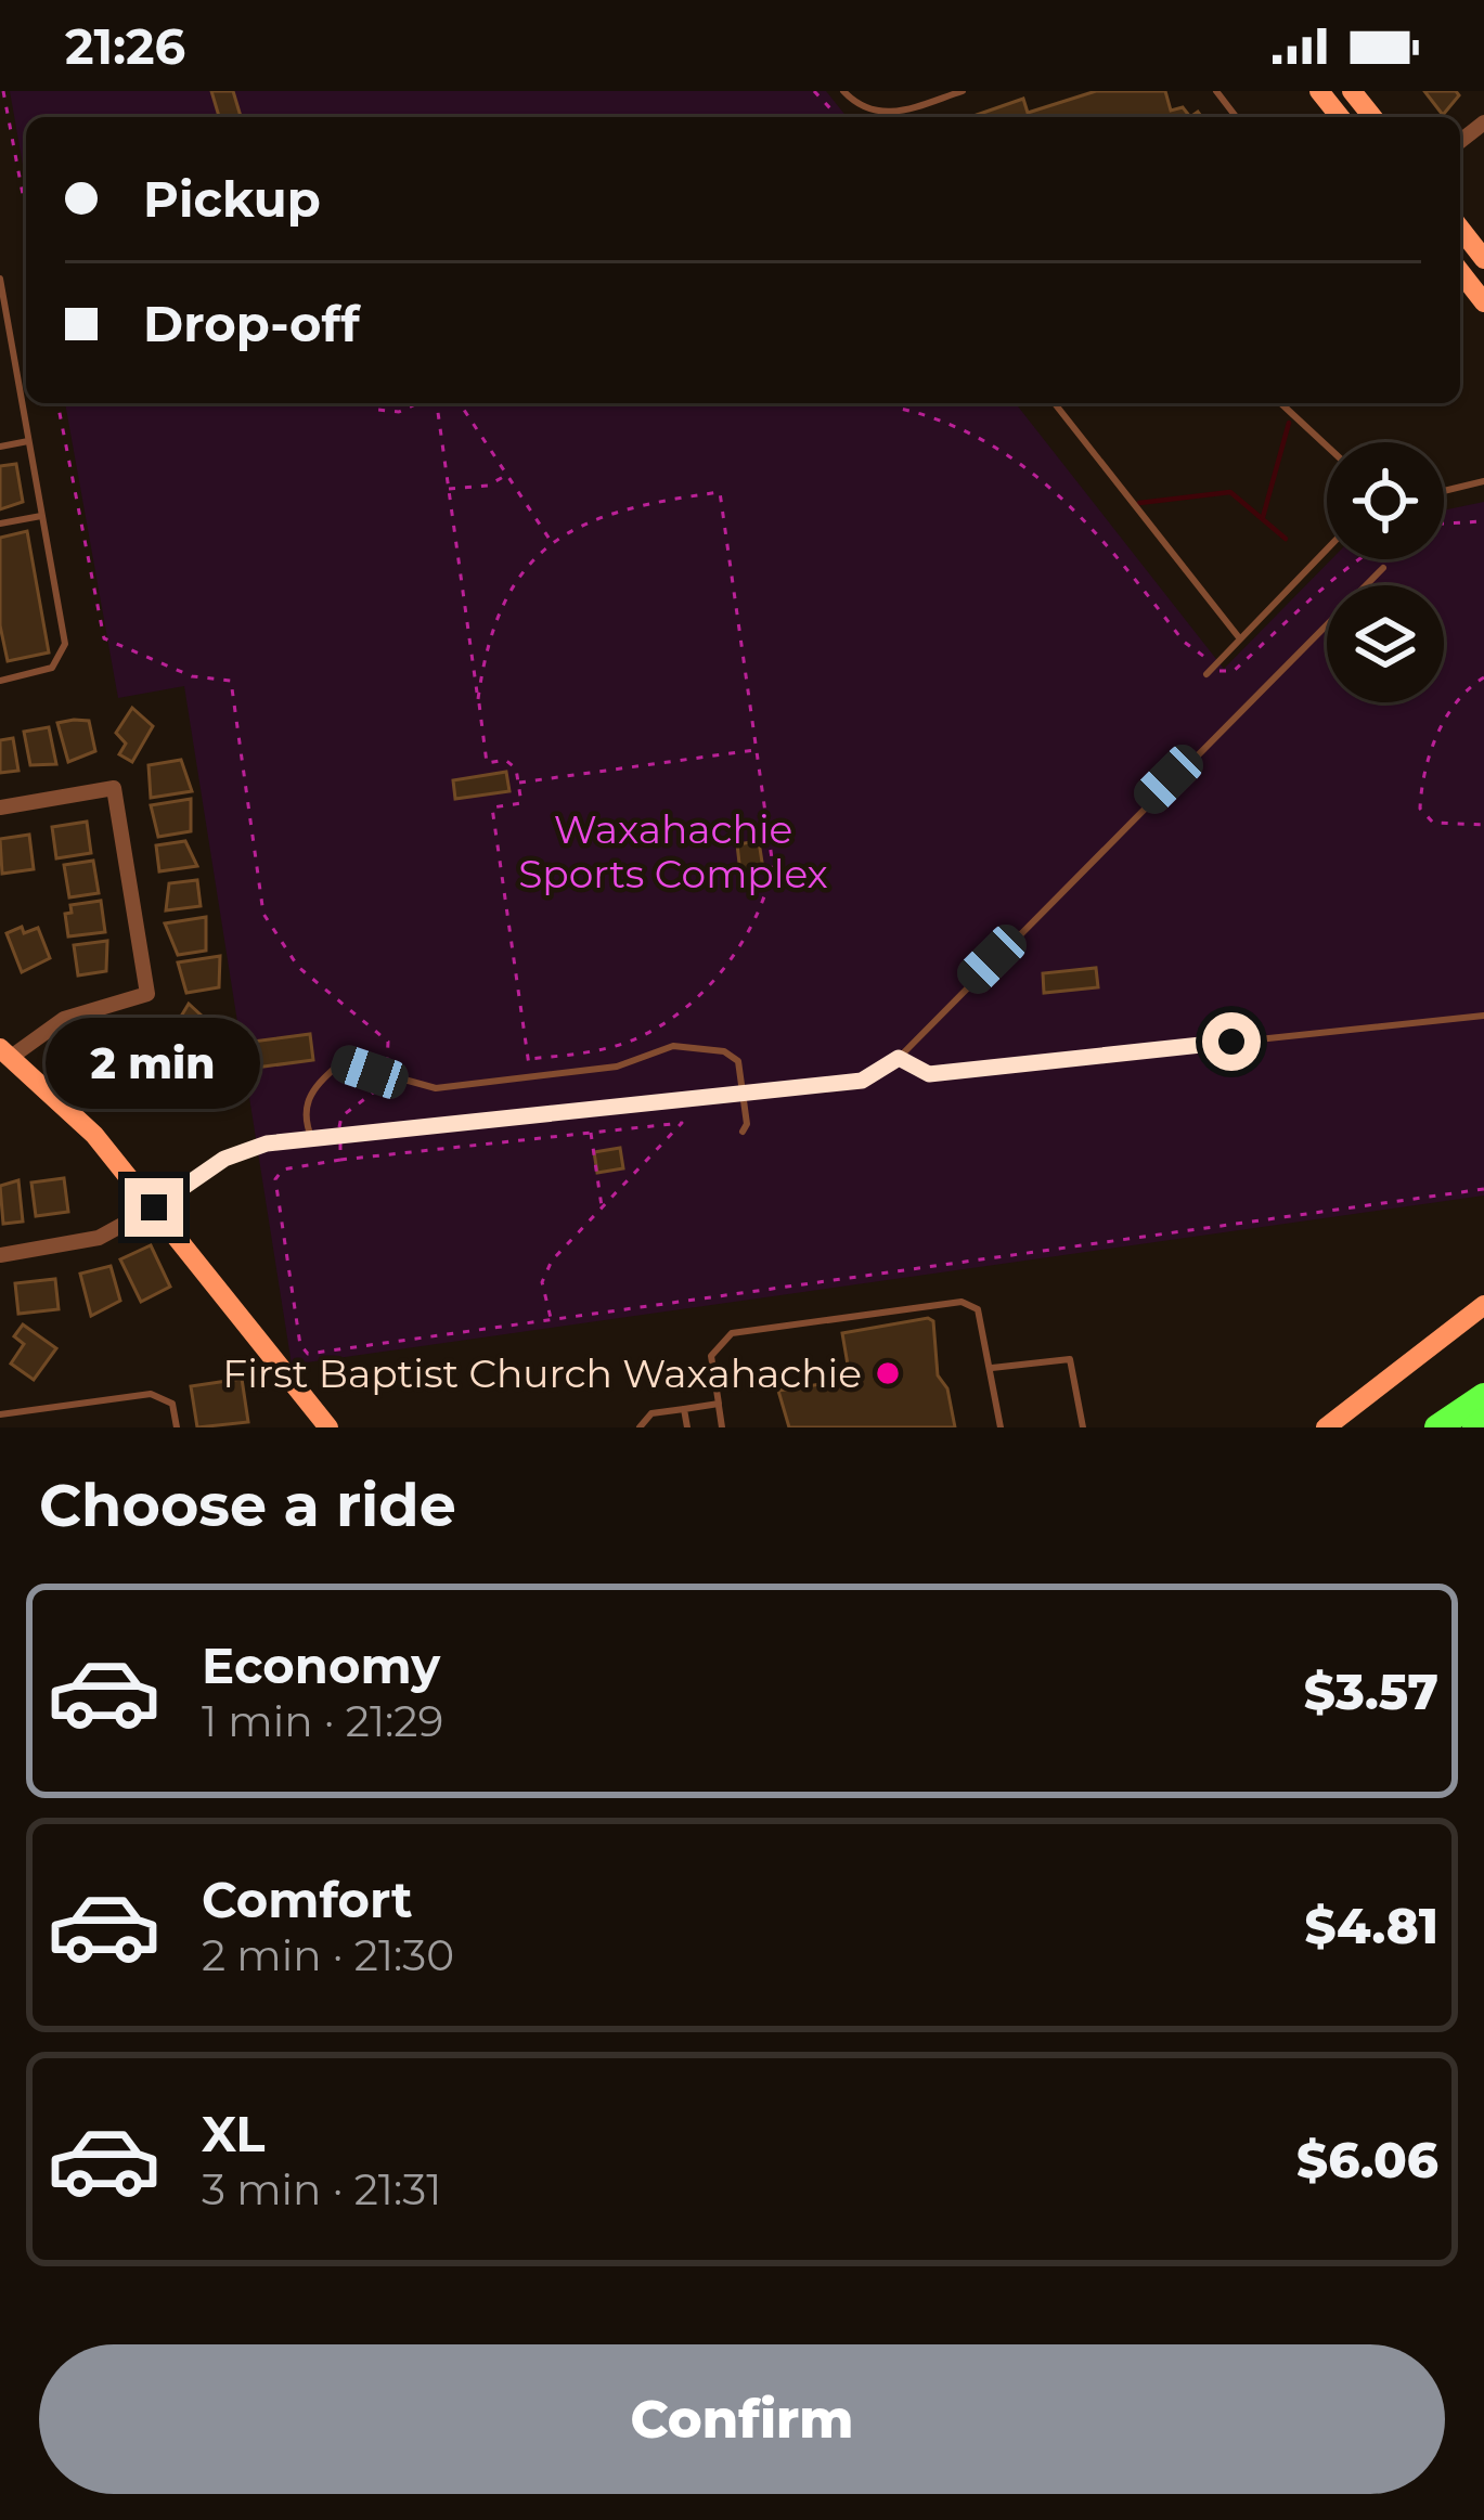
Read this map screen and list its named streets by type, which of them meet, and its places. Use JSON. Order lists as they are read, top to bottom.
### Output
{
  "parks": ["Waxahachie Sports Complex"],
  "places": ["First Baptist Church Waxahachie"],
  "page": {
    "status": "21:26",
    "banner": ["Pickup", "Drop-off"],
    "bubble": "2 min",
    "heading": "Choose a ride",
    "list": [
      {
        "name": "Economy",
        "note": "1 min · 21:29",
        "value": "$3.57"
      },
      {
        "name": "Comfort",
        "note": "2 min · 21:30",
        "value": "$4.81"
      },
      {
        "name": "XL",
        "note": "3 min · 21:31",
        "value": "$6.06"
      }
    ],
    "buttons": "Confirm"
  }
}
